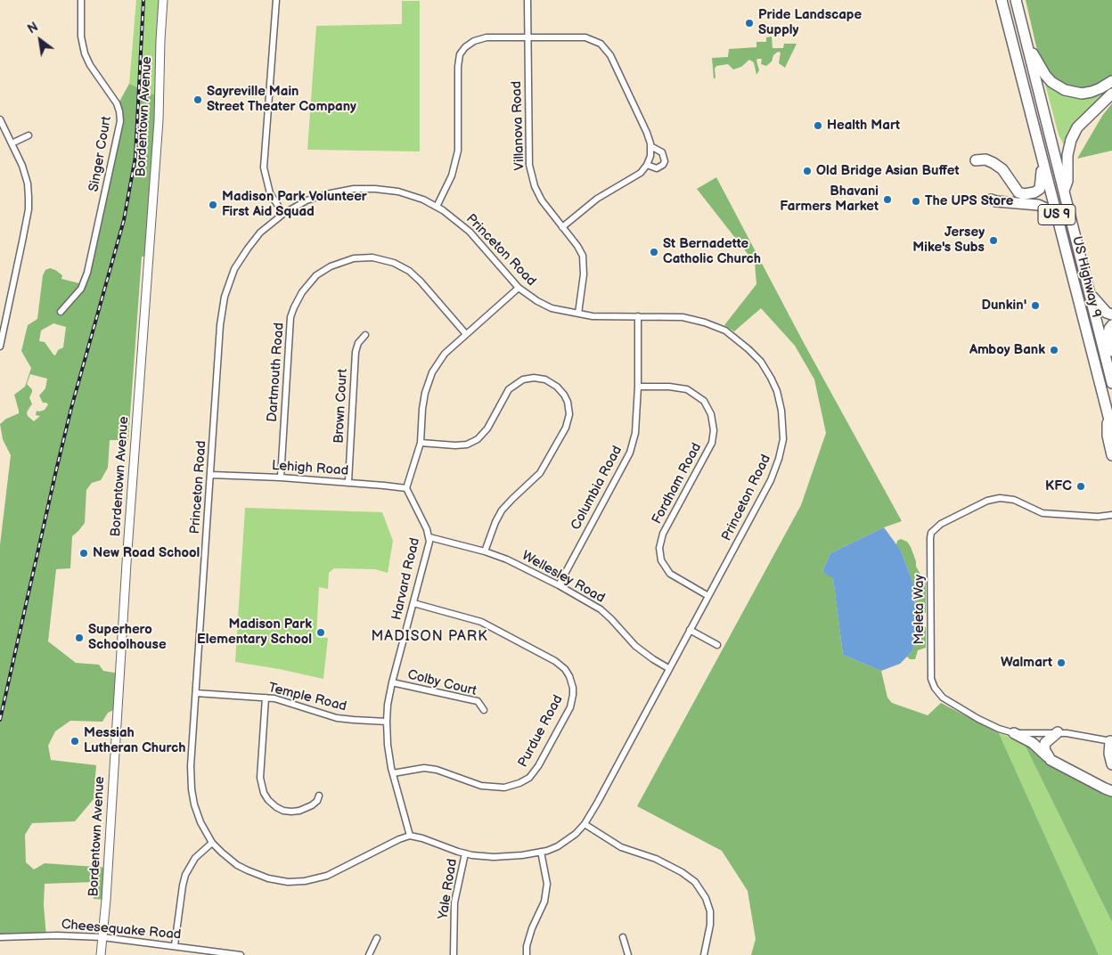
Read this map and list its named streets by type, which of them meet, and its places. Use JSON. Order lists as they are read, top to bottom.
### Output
{
  "streets": {
    "highway": ["US 9", "US Highway 9"],
    "street": [
      "Bordentown Avenue",
      "Villanova Road",
      "Singer Court",
      "Princeton Road",
      "Dartmouth Road",
      "Brown Court",
      "Lehigh Road",
      "Fordham Road",
      "Columbia Road",
      "Wellesley Road",
      "Harvard Road",
      "Meleta Way",
      "Colby Court",
      "Temple Road",
      "Purdue Road",
      "Yale Road",
      "Cheesequake Road"
    ]
  },
  "crossings": [
    ["Bordentown Avenue", "Cheesequake Road"],
    ["Villanova Road", "Princeton Road"],
    ["Princeton Road", "Lehigh Road"],
    ["Princeton Road", "Fordham Road"],
    ["Princeton Road", "Columbia Road"],
    ["Princeton Road", "Wellesley Road"],
    ["Princeton Road", "Harvard Road"],
    ["Princeton Road", "Temple Road"],
    ["Princeton Road", "Yale Road"],
    ["Dartmouth Road", "Lehigh Road"],
    ["Brown Court", "Lehigh Road"],
    ["Lehigh Road", "Harvard Road"],
    ["Fordham Road", "Columbia Road"],
    ["Columbia Road", "Wellesley Road"],
    ["Wellesley Road", "Harvard Road"],
    ["Harvard Road", "Colby Court"],
    ["Harvard Road", "Temple Road"],
    ["Harvard Road", "Purdue Road"]
  ],
  "districts": ["MADISON PARK"],
  "places": [
    "Pride Landscape Supply",
    "Sayreville Main Street Theater Company",
    "Health Mart",
    "Old Bridge Asian Buffet",
    "Bhavani Farmers Market",
    "The UPS Store",
    "Madison Park Volunteer First Aid Squad",
    "Jersey Mike's Subs",
    "St Bernadette Catholic Church",
    "Dunkin'",
    "Amboy Bank",
    "KFC",
    "New Road School",
    "Madison Park Elementary School",
    "Superhero Schoolhouse",
    "Walmart",
    "Messiah Lutheran Church"
  ],
  "north": "top left"
}
